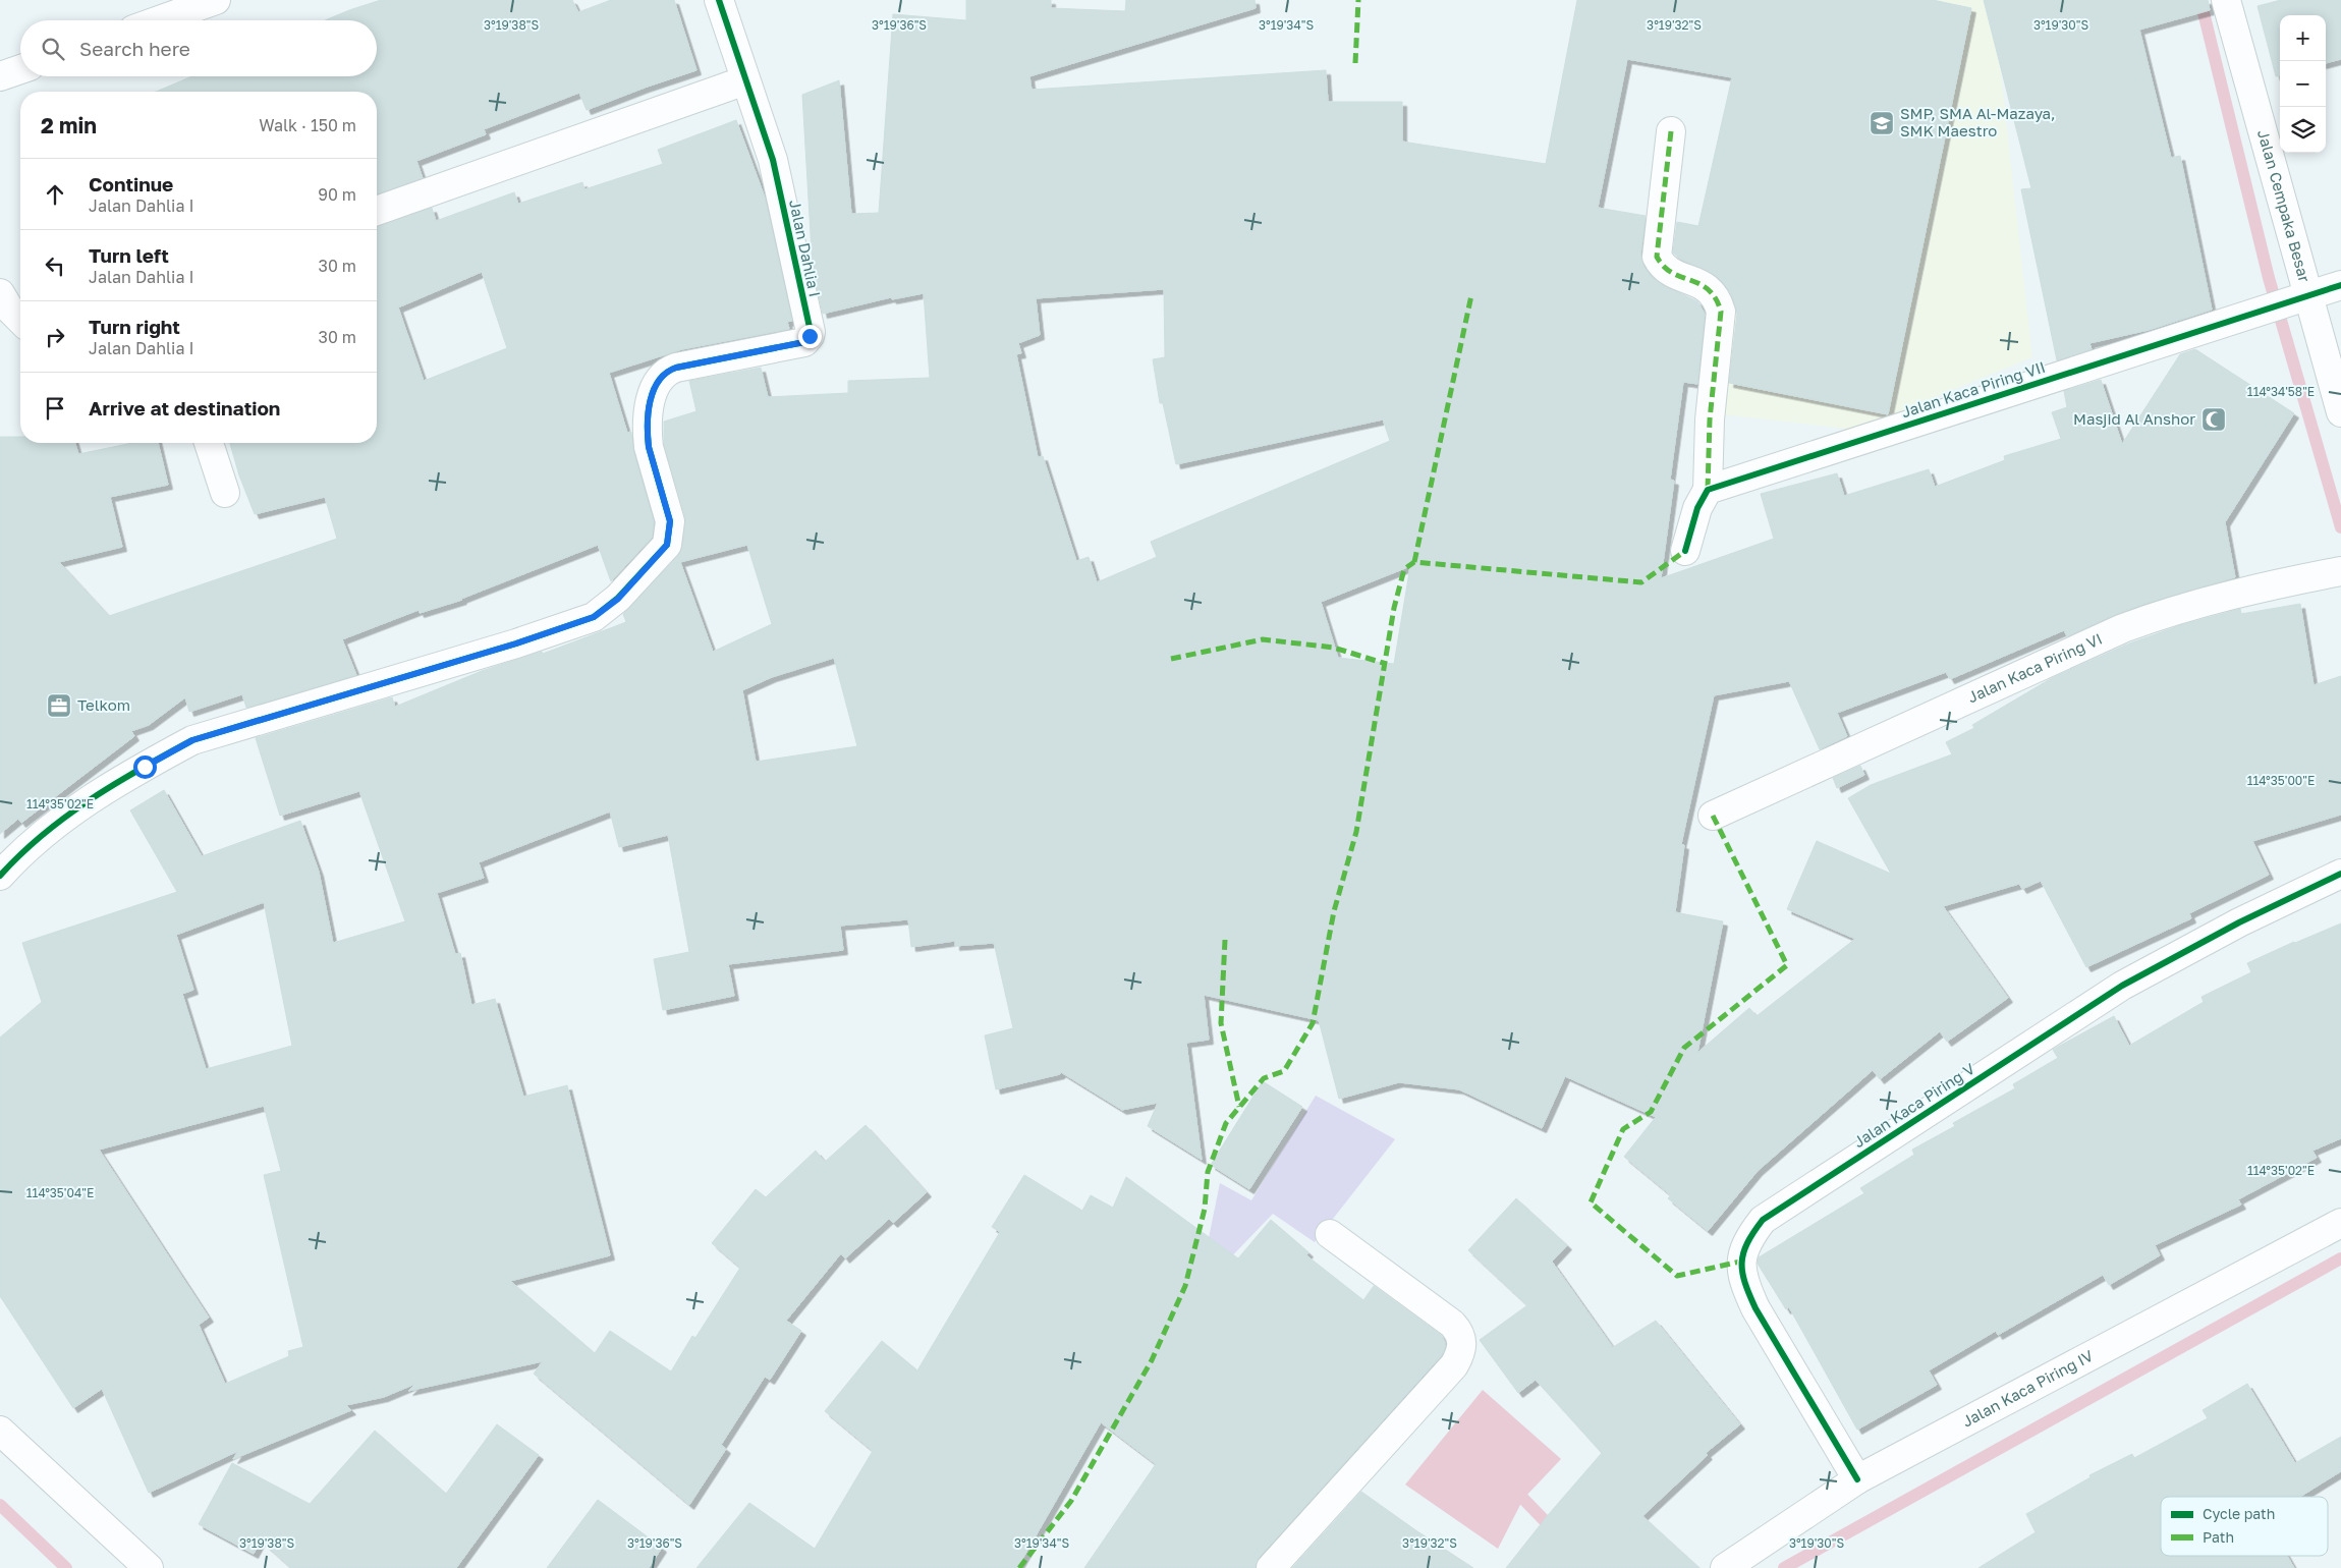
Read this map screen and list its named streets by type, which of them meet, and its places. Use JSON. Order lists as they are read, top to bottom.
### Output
{
  "streets": {
    "street": [
      "Jalan Cempaka Besar",
      "Jalan Dahlia I",
      "Jalan Kaca Piring VII",
      "Jalan Kaca Piring VI",
      "Jalan Kaca Piring V",
      "Jalan Kaca Piring IV"
    ]
  },
  "crossings": [
    ["Jalan Cempaka Besar", "Jalan Kaca Piring VII"],
    ["Jalan Kaca Piring V", "Jalan Kaca Piring IV"]
  ],
  "places": {
    "school or university": ["SMP, SMA Al-Mazaya, SMK Maestro"],
    "mosque": ["Masjid Al Anshor"],
    "office": ["Telkom"]
  },
  "legend": ["Cycle path", "Path"],
  "page": {
    "map_buttons": ["+", "−"],
    "search": "Search here",
    "heading": ["2 min", "Walk · 150 m"],
    "list": [
      ["Continue", "Jalan Dahlia I", "90 m"],
      ["Turn left", "Jalan Dahlia I", "30 m"],
      ["Turn right", "Jalan Dahlia I", "30 m"],
      "Arrive at destination"
    ]
  },
  "coordinates": [
    "3°19'38\"S",
    "3°19'36\"S",
    "3°19'34\"S",
    "3°19'32\"S",
    "3°19'30\"S",
    "114°34'58\"E",
    "114°35'00\"E",
    "114°35'02\"E",
    "114°35'04\"E"
  ]
}
